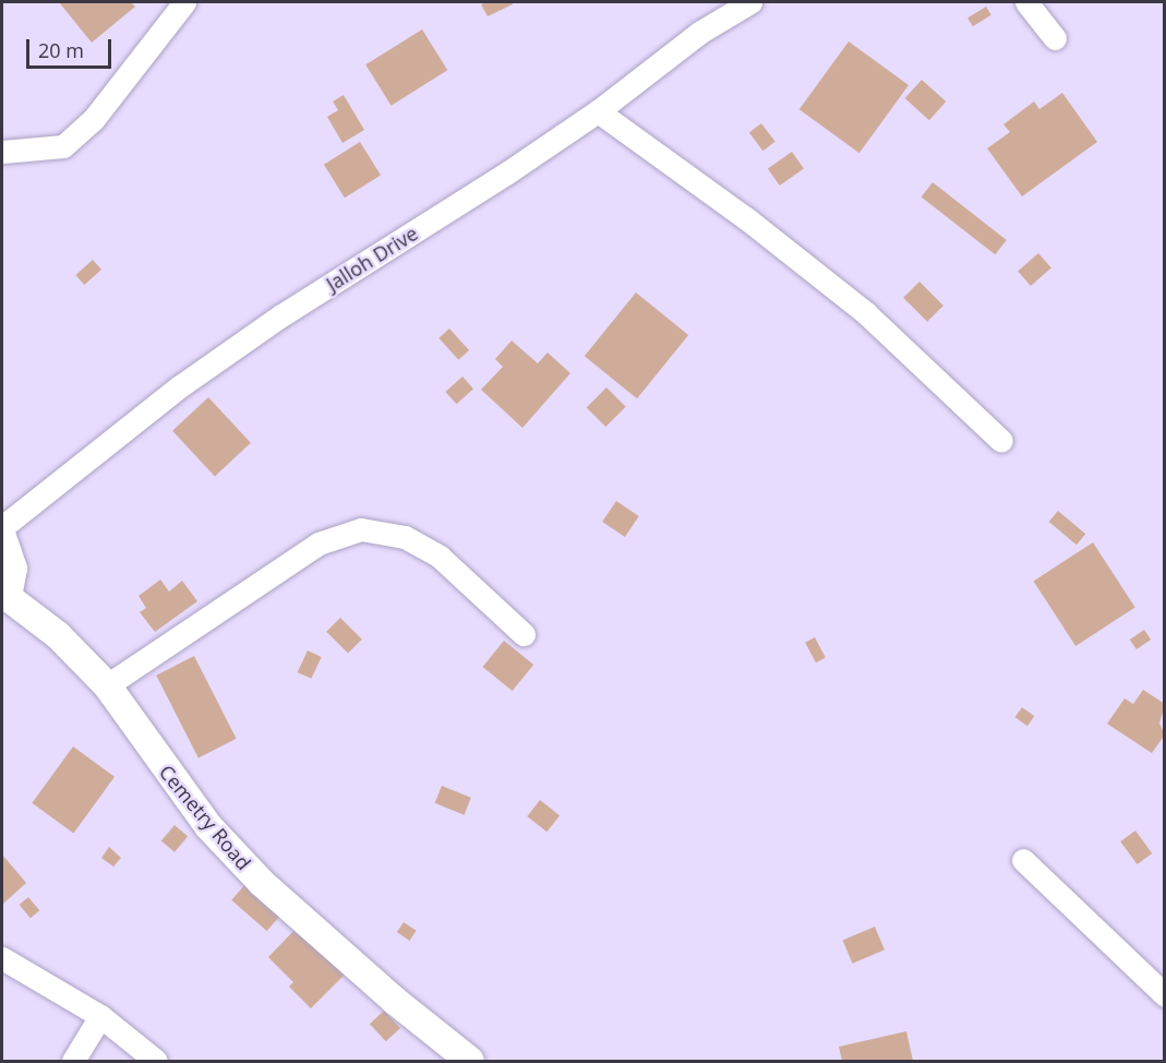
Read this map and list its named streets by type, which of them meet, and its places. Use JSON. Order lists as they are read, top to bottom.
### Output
{
  "streets": {
    "street": ["Jalloh Drive", "Cemetry Road"]
  },
  "scale_bar": "20 m"
}
